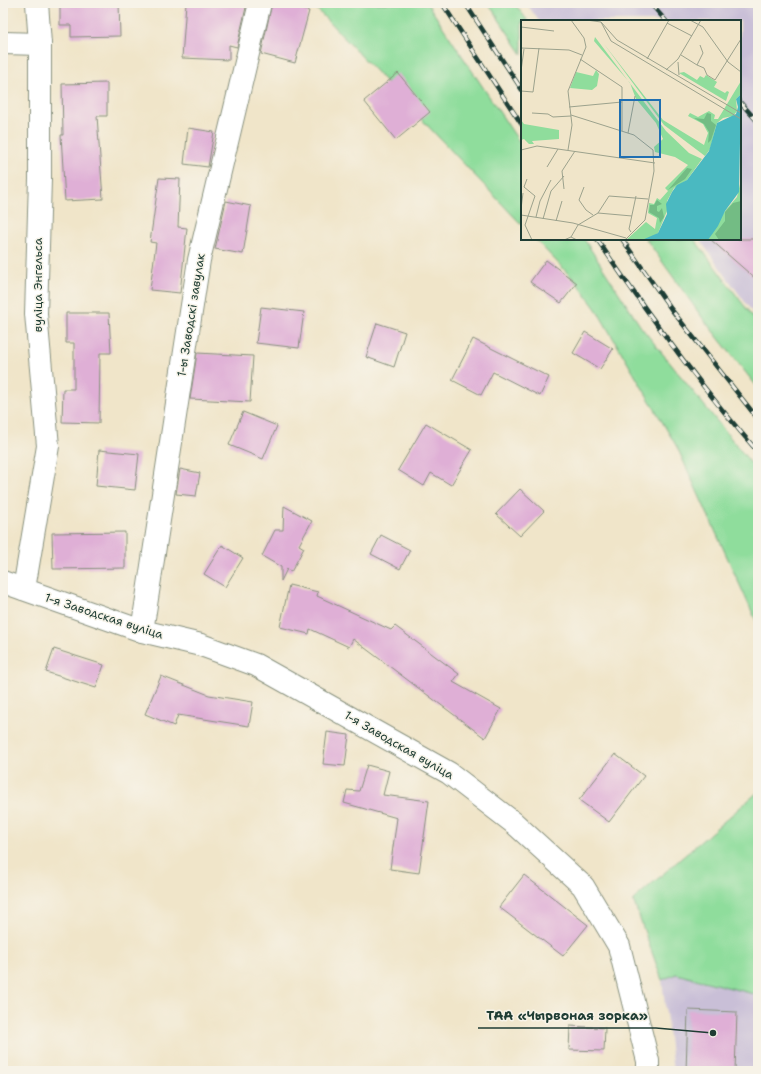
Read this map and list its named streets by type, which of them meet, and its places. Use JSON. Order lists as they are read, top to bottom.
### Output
{
  "streets": {
    "street": ["вуліца Энгельса", "1-ы Заводскі завулак", "1-я Заводская вуліца"]
  },
  "crossings": [
    ["вуліца Энгельса", "1-я Заводская вуліца"],
    ["1-ы Заводскі завулак", "1-я Заводская вуліца"]
  ],
  "places": ["ТАА «Чырвоная зорка»"]
}
